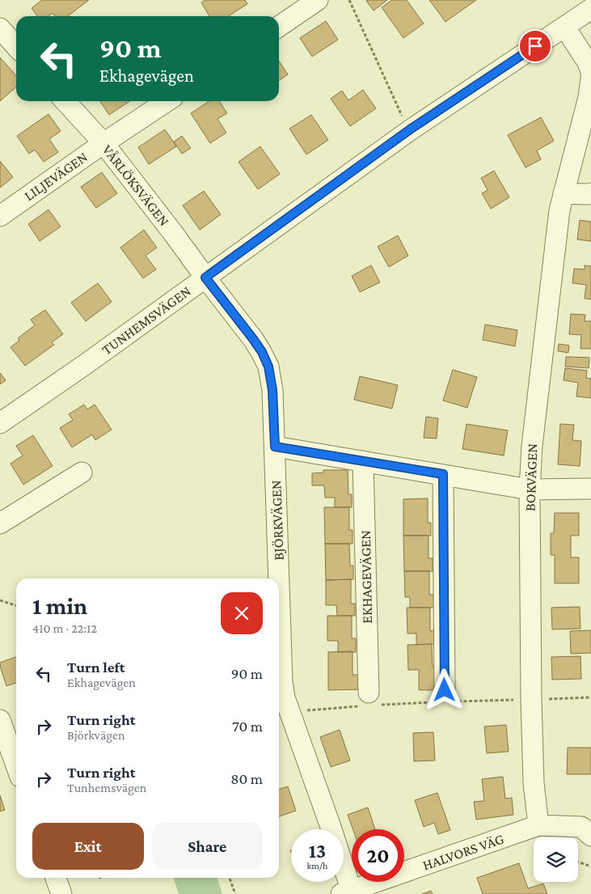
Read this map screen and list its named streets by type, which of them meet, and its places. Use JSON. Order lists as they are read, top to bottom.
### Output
{
  "streets": {
    "street": [
      "LILJEVÄGEN",
      "VÅRLÖKSVÄGEN",
      "TUNHEMSVÄGEN",
      "BOKVÄGEN",
      "BJÖRKVÄGEN",
      "EKHAGEVÄGEN",
      "HALVORS VÄG"
    ]
  },
  "crossings": [
    ["LILJEVÄGEN", "VÅRLÖKSVÄGEN"],
    ["VÅRLÖKSVÄGEN", "TUNHEMSVÄGEN"],
    ["VÅRLÖKSVÄGEN", "BJÖRKVÄGEN"],
    ["TUNHEMSVÄGEN", "BJÖRKVÄGEN"],
    ["BOKVÄGEN", "HALVORS VÄG"],
    ["BJÖRKVÄGEN", "HALVORS VÄG"]
  ],
  "page": {
    "turn": ["90 m", "Ekhagevägen"],
    "heading": ["1 min", "410 m · 22:12"],
    "list": [
      {
        "name": "Turn left",
        "note": "Ekhagevägen",
        "value": "90 m"
      },
      {
        "name": "Turn right",
        "note": "Björkvägen",
        "value": "70 m"
      },
      {
        "name": "Turn right",
        "note": "Tunhemsvägen",
        "value": "80 m"
      }
    ],
    "buttons": ["Exit", "Share"],
    "speed": "13 km/h",
    "limit": "20"
  }
}
